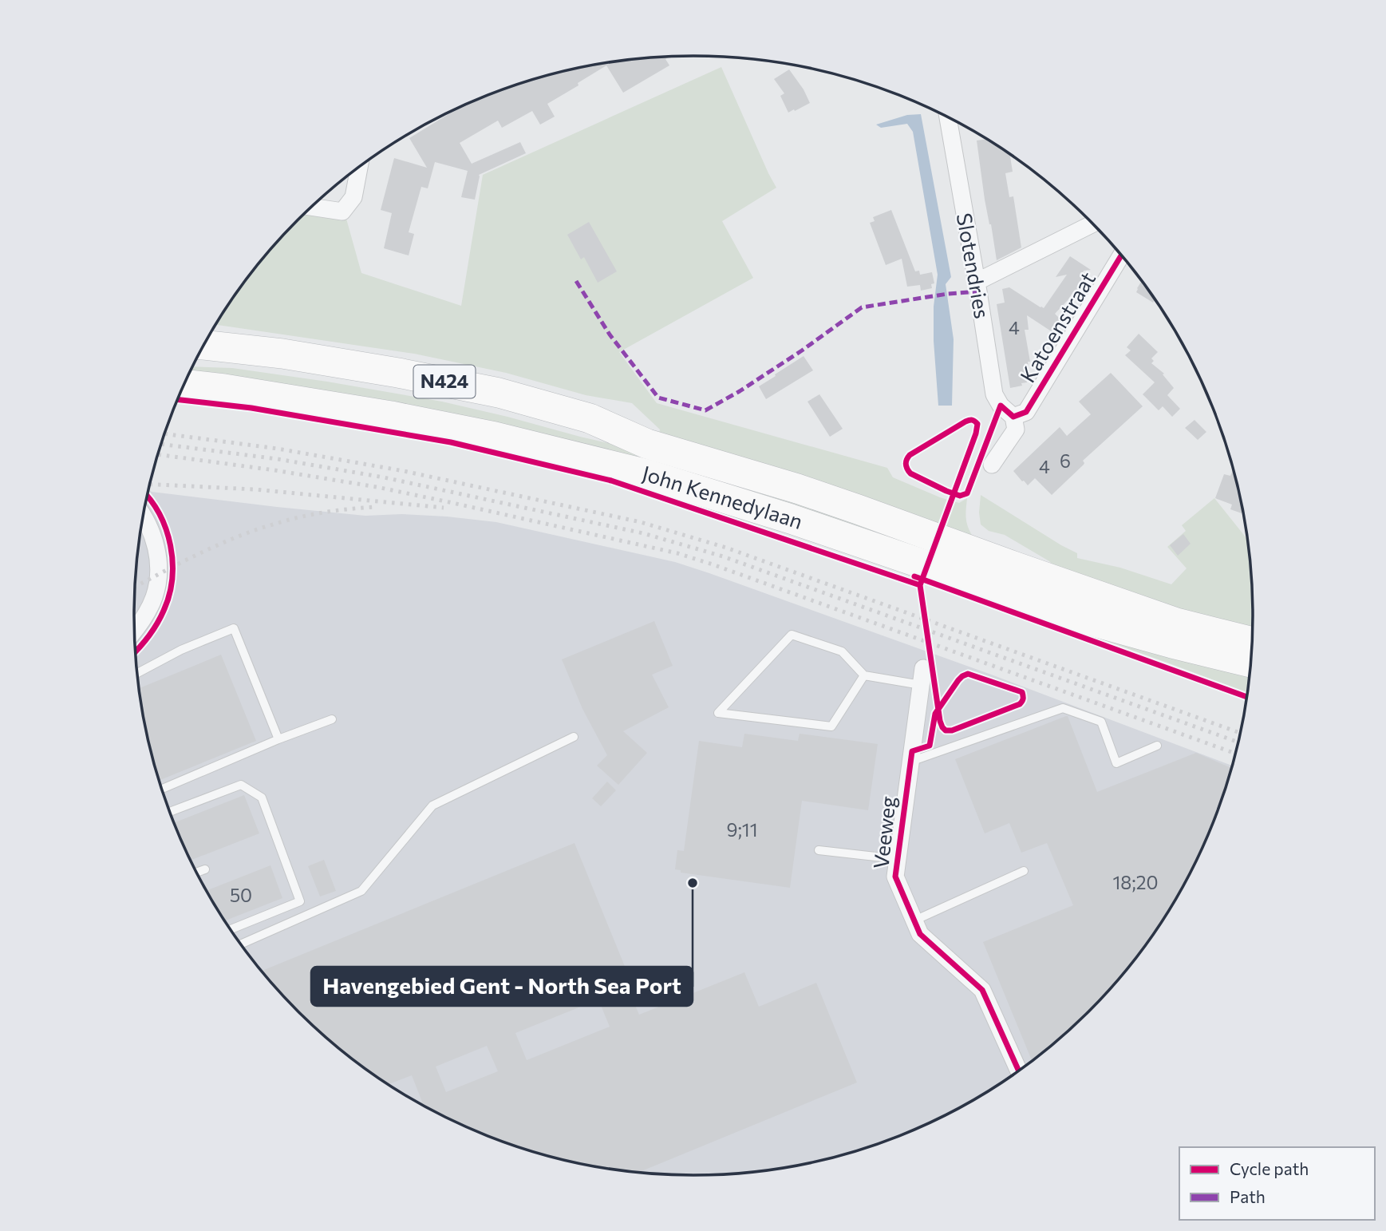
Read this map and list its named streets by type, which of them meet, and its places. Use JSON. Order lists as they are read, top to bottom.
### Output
{
  "streets": {
    "highway": ["N424", "John Kennedylaan"],
    "street": ["Slotendries", "Katoenstraat", "Veeweg"]
  },
  "crossings": [
    ["Slotendries", "Katoenstraat"]
  ],
  "places": ["Havengebied Gent - North Sea Port"],
  "house_numbers": [
    "4",
    "6",
    "4",
    "9;11",
    "18;20",
    "50"
  ],
  "legend": ["Cycle path", "Path"]
}
